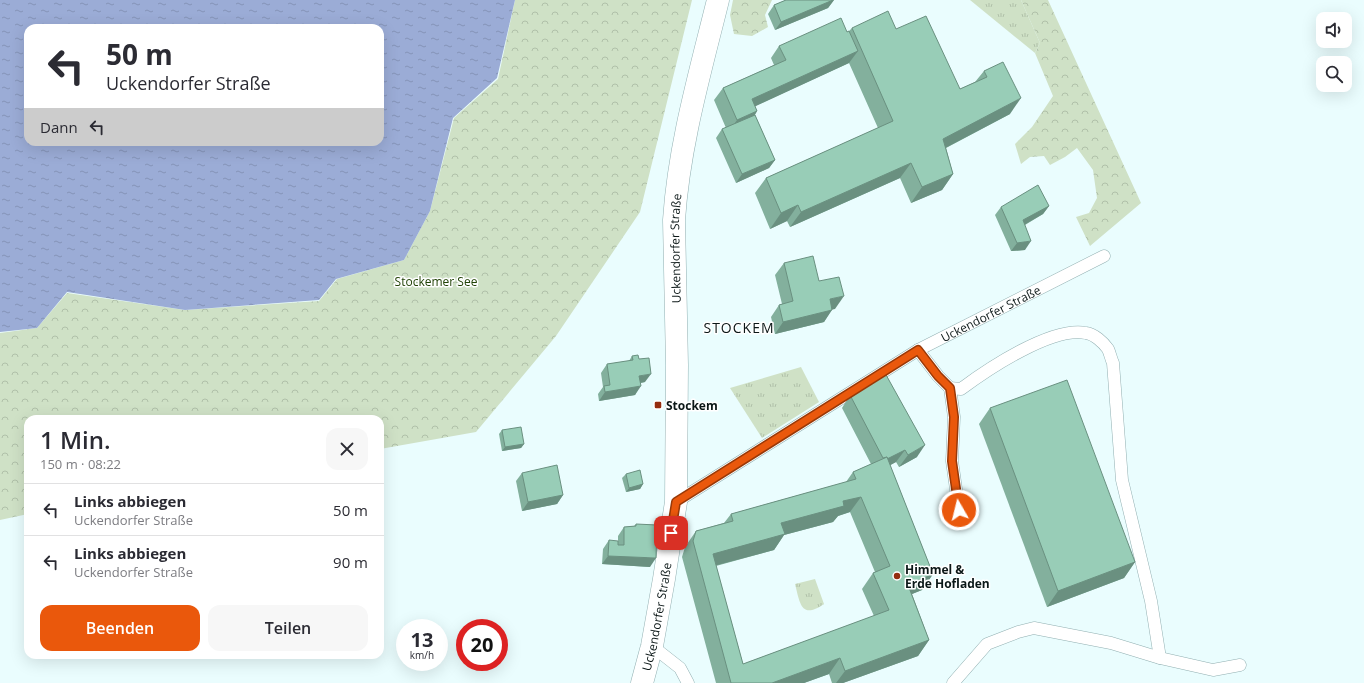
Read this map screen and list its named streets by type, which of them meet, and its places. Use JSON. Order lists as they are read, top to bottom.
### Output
{
  "streets": {
    "main road": ["Uckendorfer Straße"]
  },
  "districts": ["STOCKEM"],
  "parks": ["Stockemer See"],
  "places": {
    "transit": ["Stockem"],
    "other": ["Himmel & Erde Hofladen"]
  },
  "page": {
    "turn": ["50 m", "Uckendorfer Straße"],
    "then": "Dann",
    "heading": ["1 Min.", "150 m · 08:22"],
    "list": [
      {
        "name": "Links abbiegen",
        "note": "Uckendorfer Straße",
        "value": "50 m"
      },
      {
        "name": "Links abbiegen",
        "note": "Uckendorfer Straße",
        "value": "90 m"
      }
    ],
    "buttons": ["Beenden", "Teilen"],
    "speed": "13 km/h",
    "limit": "20"
  }
}
